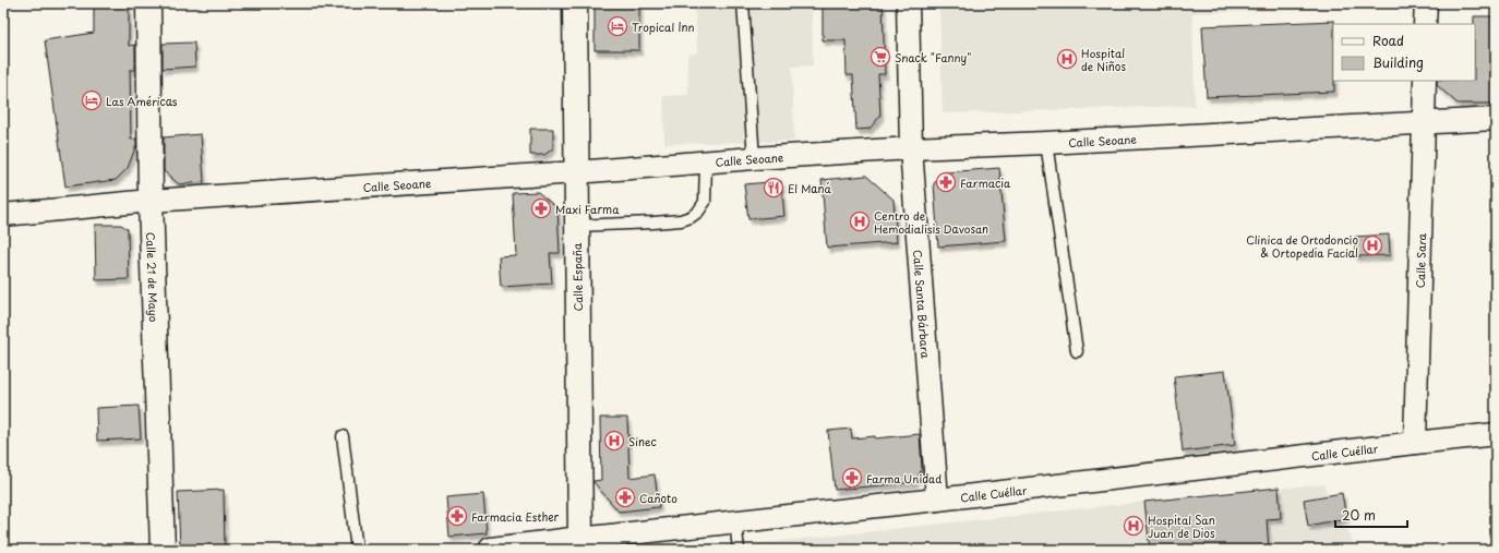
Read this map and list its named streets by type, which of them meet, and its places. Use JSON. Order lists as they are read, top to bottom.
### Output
{
  "streets": {
    "street": [
      "Calle Seoane",
      "Calle Sara",
      "Calle 21 de Mayo",
      "Calle España",
      "Calle Santa Bárbara",
      "Calle Cuéllar"
    ]
  },
  "crossings": [
    ["Calle Seoane", "Calle Sara"],
    ["Calle Seoane", "Calle 21 de Mayo"],
    ["Calle Seoane", "Calle España"],
    ["Calle Seoane", "Calle Santa Bárbara"],
    ["Calle Sara", "Calle Cuéllar"],
    ["Calle España", "Calle Cuéllar"],
    ["Calle Santa Bárbara", "Calle Cuéllar"]
  ],
  "places": {
    "hotel": ["Tropical Inn", "Las Américas"],
    "supermarket": ["Snack \"Fanny\""],
    "hospital": [
      "Hospital de Niños",
      "Centro de Hemodialisis Davosan",
      "Clinica de Ortodoncio & Ortopedia Facial",
      "Sinec",
      "Hospital San Juan de Dios"
    ],
    "pharmacy": [
      "Farmacia",
      "Maxi Farma",
      "Farma Unidad",
      "Cañoto",
      "Farmacia Esther"
    ],
    "restaurant": ["El Maná"]
  },
  "legend": ["Road", "Building"],
  "scale_bar": "20 m"
}
